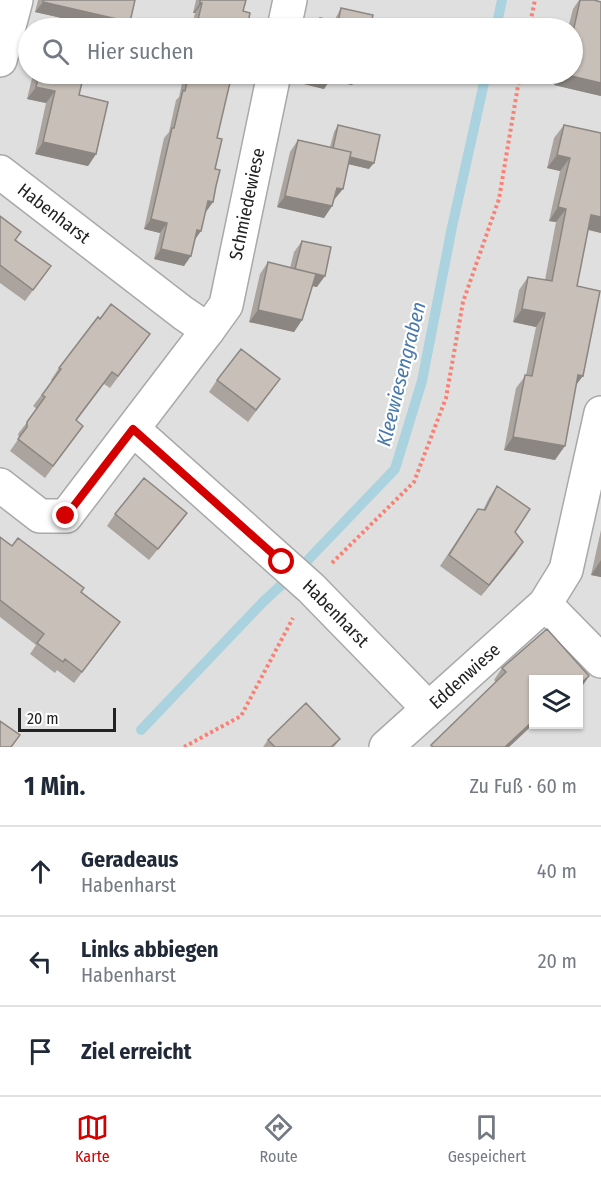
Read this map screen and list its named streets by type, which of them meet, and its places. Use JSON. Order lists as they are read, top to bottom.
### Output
{
  "streets": {
    "street": ["Schmiedewiese", "Habenharst", "Eddenwiese"]
  },
  "crossings": [
    ["Schmiedewiese", "Habenharst"],
    ["Habenharst", "Eddenwiese"]
  ],
  "water": ["Kleewiesengraben"],
  "scale_bar": "20 m",
  "page": {
    "search": "Hier suchen",
    "scale": "20 m",
    "heading": ["1 Min.", "Zu Fuß · 60 m"],
    "list": [
      ["Geradeaus", "Habenharst", "40 m"],
      ["Links abbiegen", "Habenharst", "20 m"],
      "Ziel erreicht"
    ],
    "nav": ["Karte", "Route", "Gespeichert"]
  }
}
